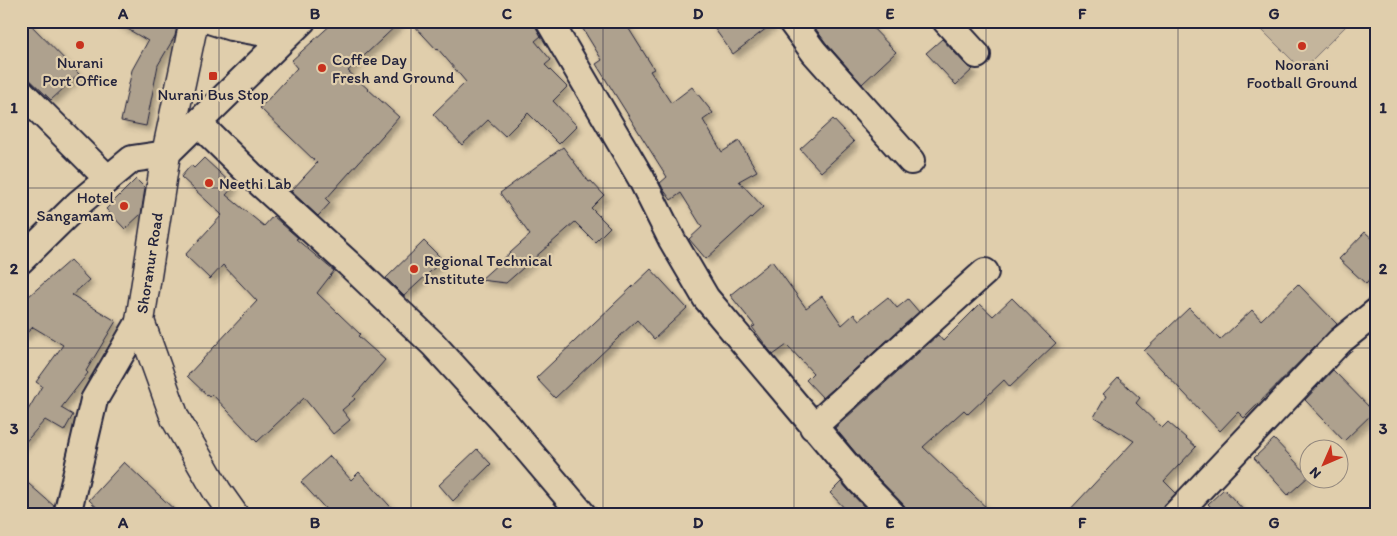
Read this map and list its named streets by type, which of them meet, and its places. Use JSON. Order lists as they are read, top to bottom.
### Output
{
  "streets": {
    "main road": ["Shoranur Road"]
  },
  "places": {
    "other": [
      "Nurani Port Office",
      "Noorani Football Ground",
      "Coffee Day Fresh and Ground",
      "Neethi Lab",
      "Hotel Sangamam",
      "Regional Technical Institute"
    ],
    "transit": ["Nurani Bus Stop"]
  },
  "north": "bottom left",
  "grid": {
    "columns": [
      "A",
      "B",
      "C",
      "D",
      "E",
      "F",
      "G"
    ],
    "rows": ["1", "2", "3"]
  }
}
